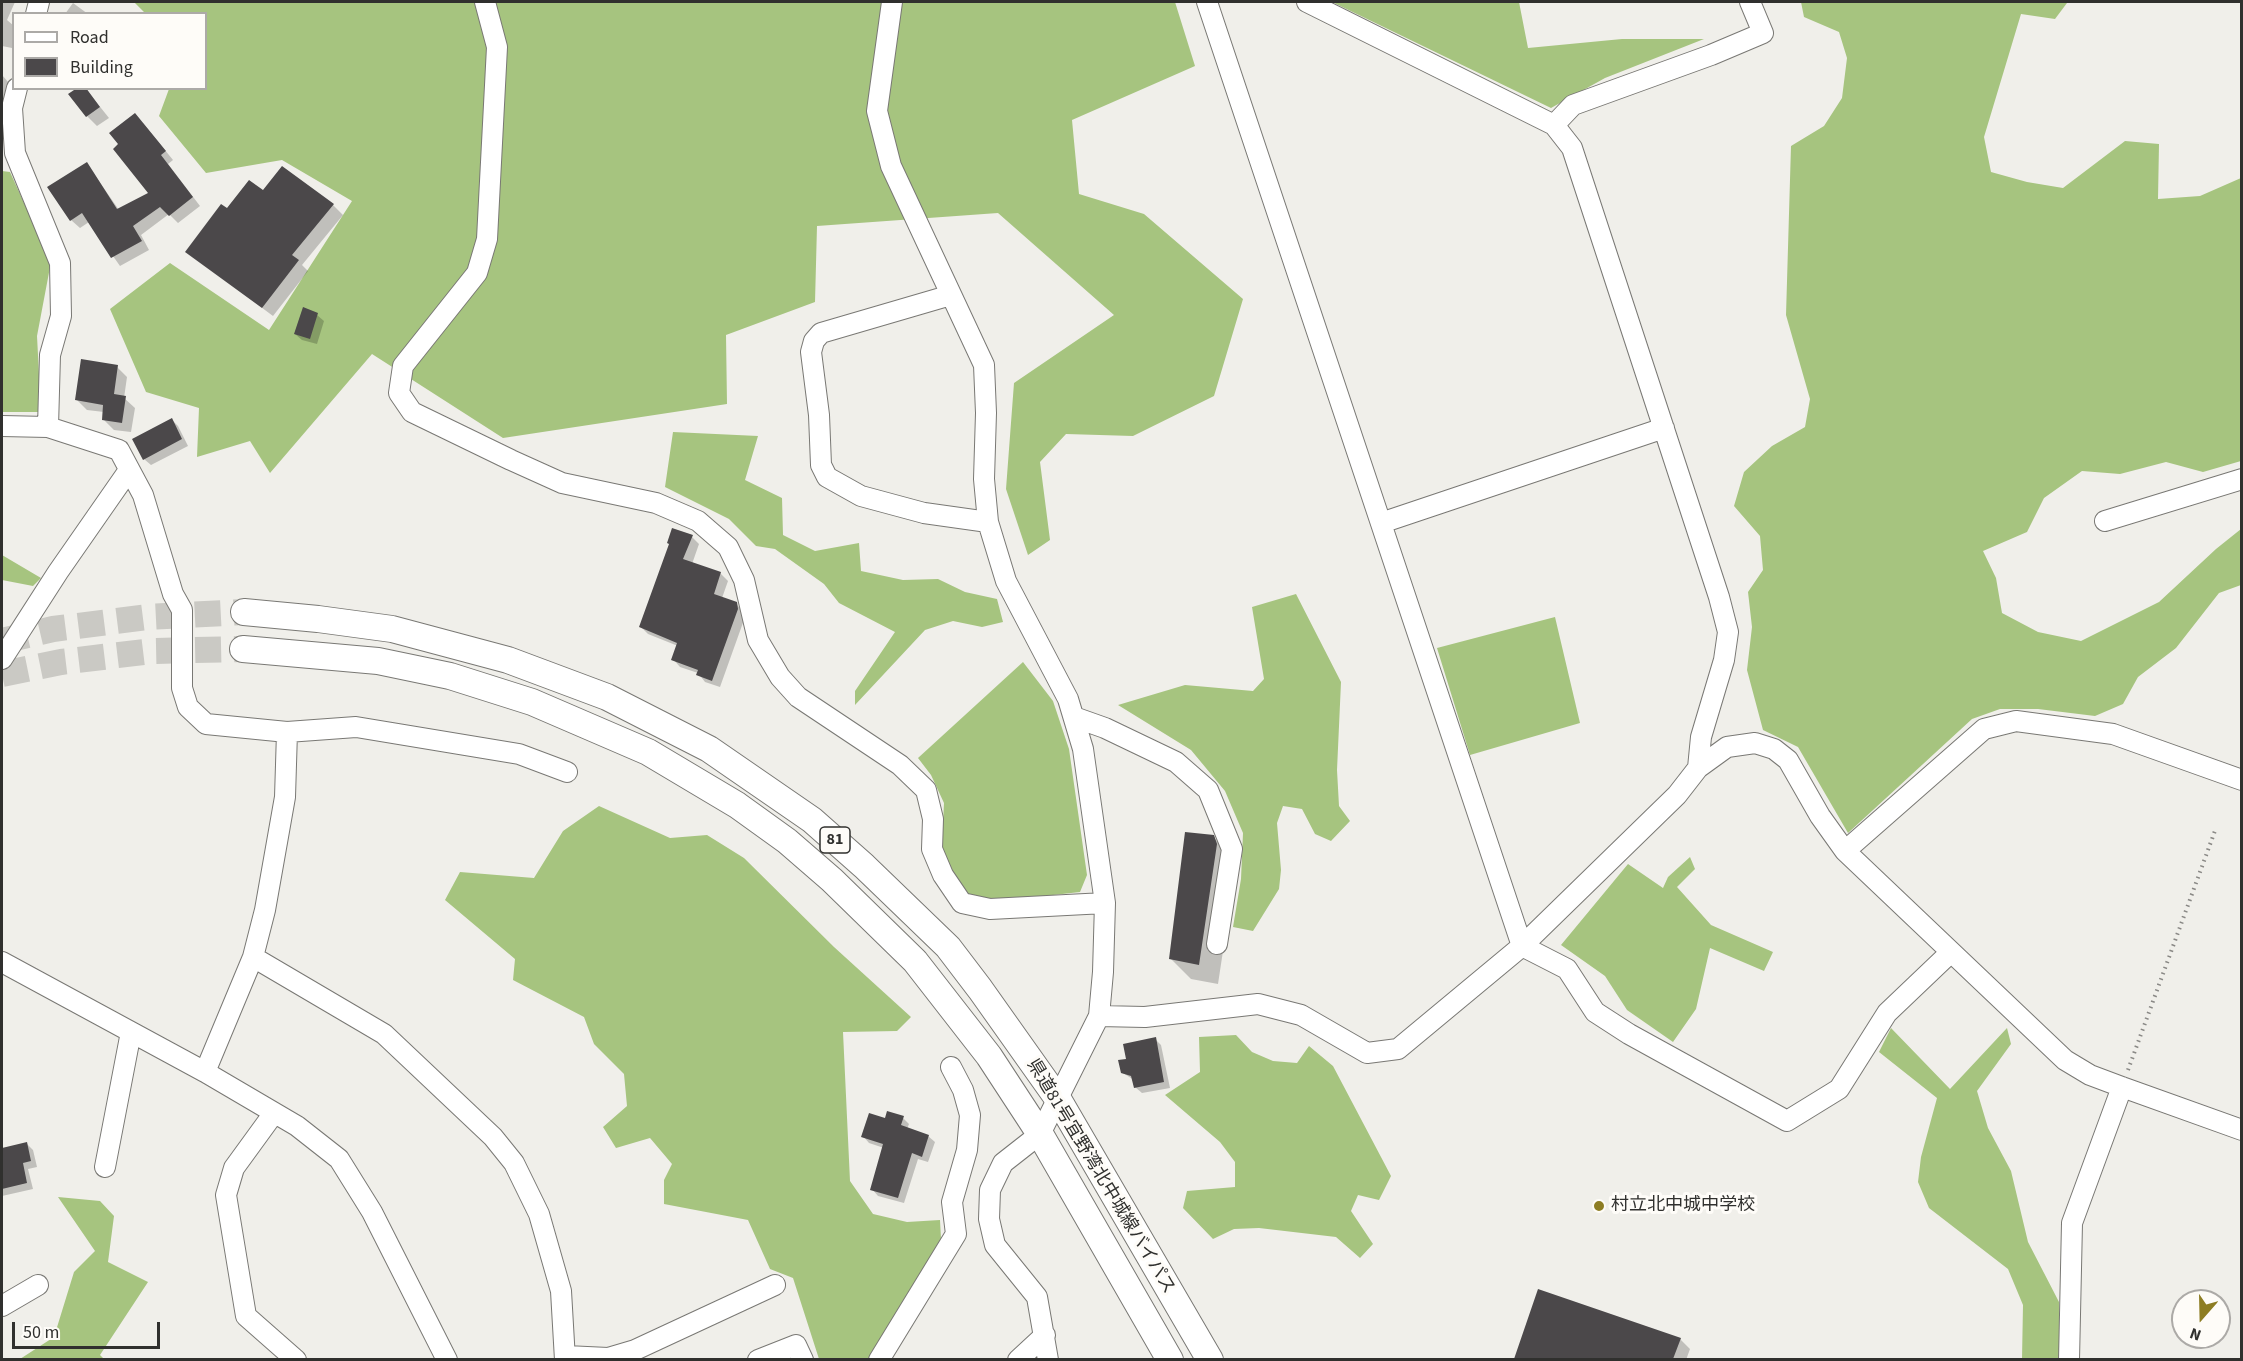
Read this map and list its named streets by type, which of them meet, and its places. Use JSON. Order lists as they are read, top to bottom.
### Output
{
  "streets": {
    "main road": ["81", "県道81号宜野湾北中城線バイパス"]
  },
  "places": ["村立北中城中学校"],
  "legend": ["Road", "Building"],
  "scale_bar": "50 m",
  "north": "bottom"
}
